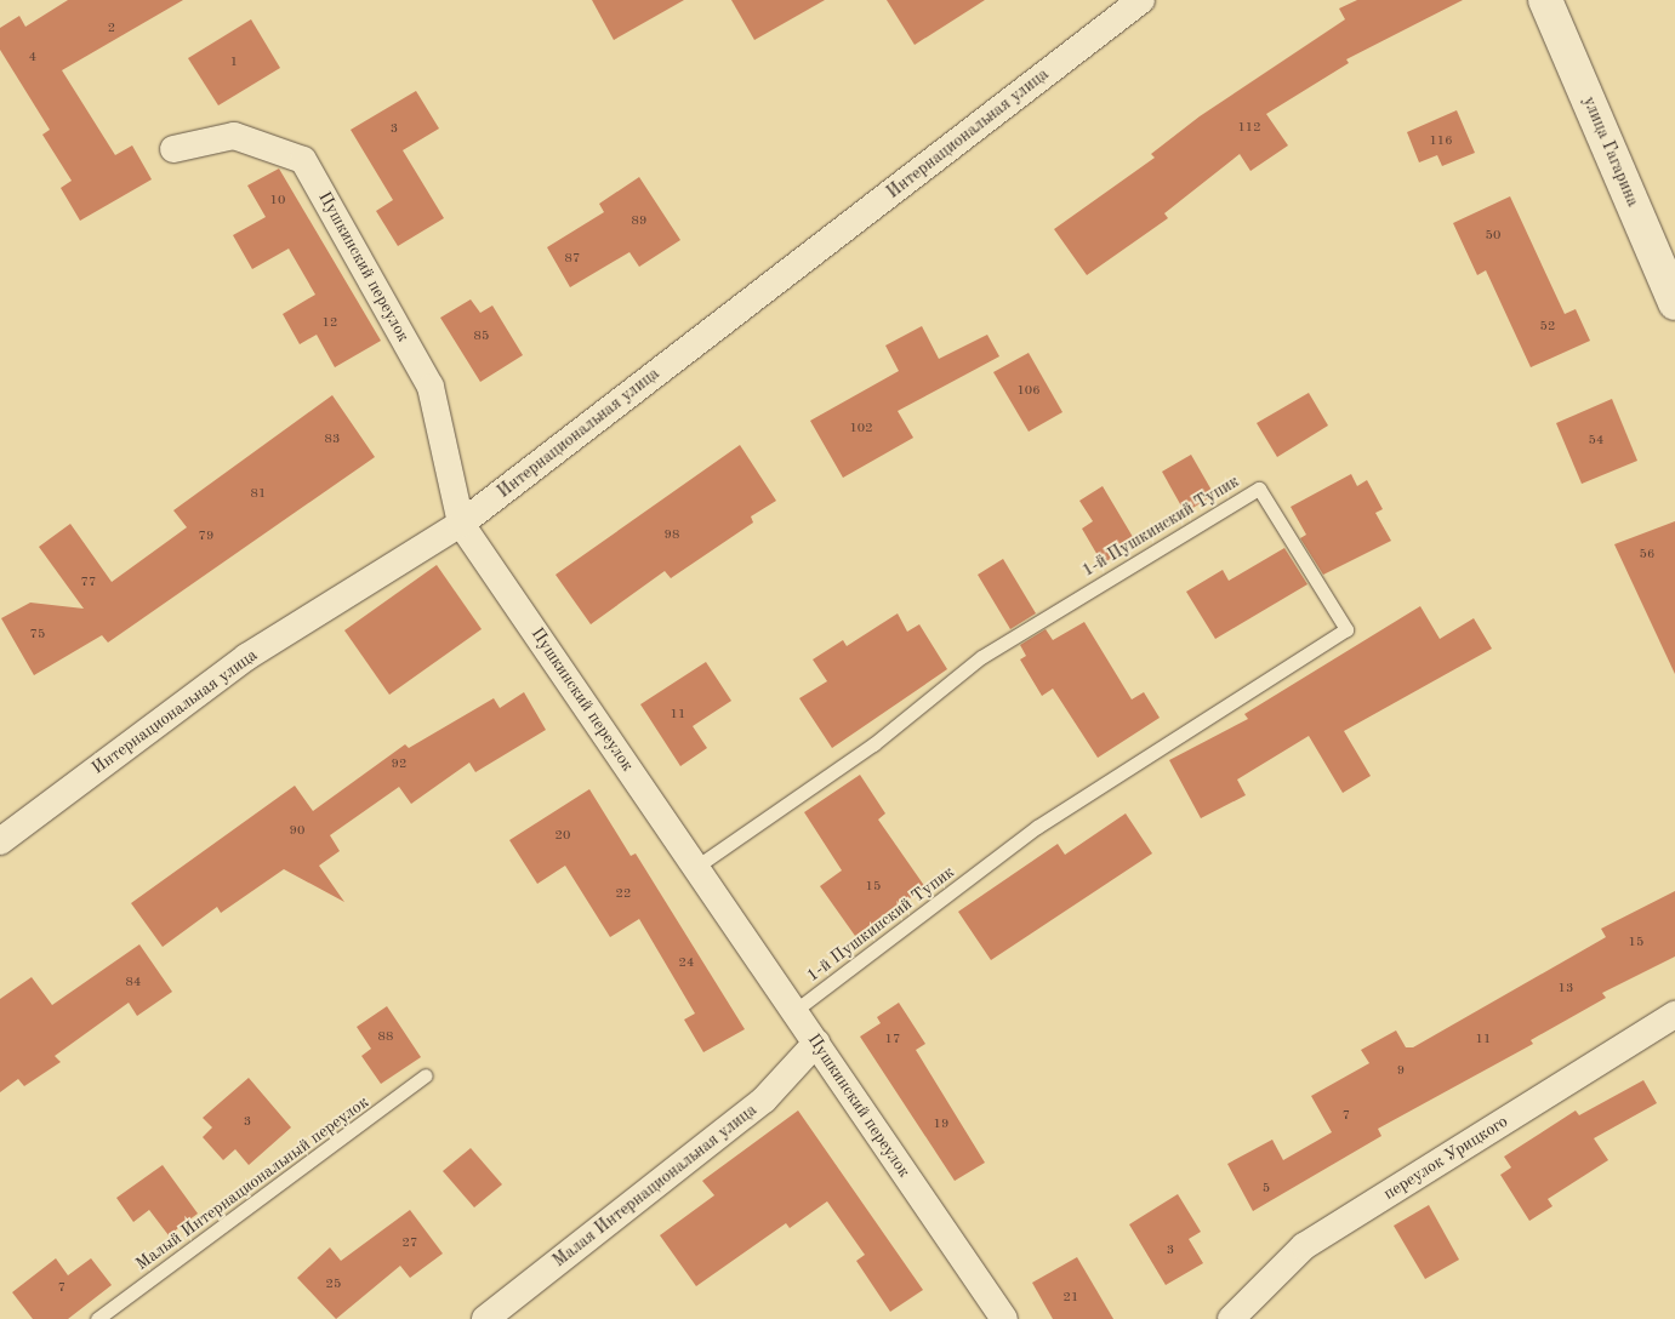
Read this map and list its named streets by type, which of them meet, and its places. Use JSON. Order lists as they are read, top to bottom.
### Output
{
  "streets": {
    "street": [
      "Интернациональная улица",
      "улица Гагарина",
      "Пушкинский переулок",
      "переулок Урицкого",
      "Малая Интернациональная улица"
    ],
    "lane": ["1-й Пушкинский Тупик", "Малый Интернациональный переулок"]
  },
  "crossings": [
    ["Интернациональная улица", "Пушкинский переулок"],
    ["Пушкинский переулок", "1-й Пушкинский Тупик"],
    ["Пушкинский переулок", "Малая Интернациональная улица"]
  ],
  "house_numbers": [
    "2",
    "4",
    "1",
    "112",
    "3",
    "116",
    "10",
    "89",
    "50",
    "87",
    "12",
    "52",
    "85",
    "106",
    "102",
    "83",
    "54",
    "81",
    "98",
    "79",
    "56",
    "77",
    "75",
    "11",
    "92",
    "90",
    "20",
    "15",
    "22",
    "15",
    "24",
    "84",
    "13",
    "88",
    "17",
    "11",
    "9",
    "7",
    "3",
    "19",
    "5",
    "27",
    "3",
    "25",
    "7",
    "21"
  ]
}
